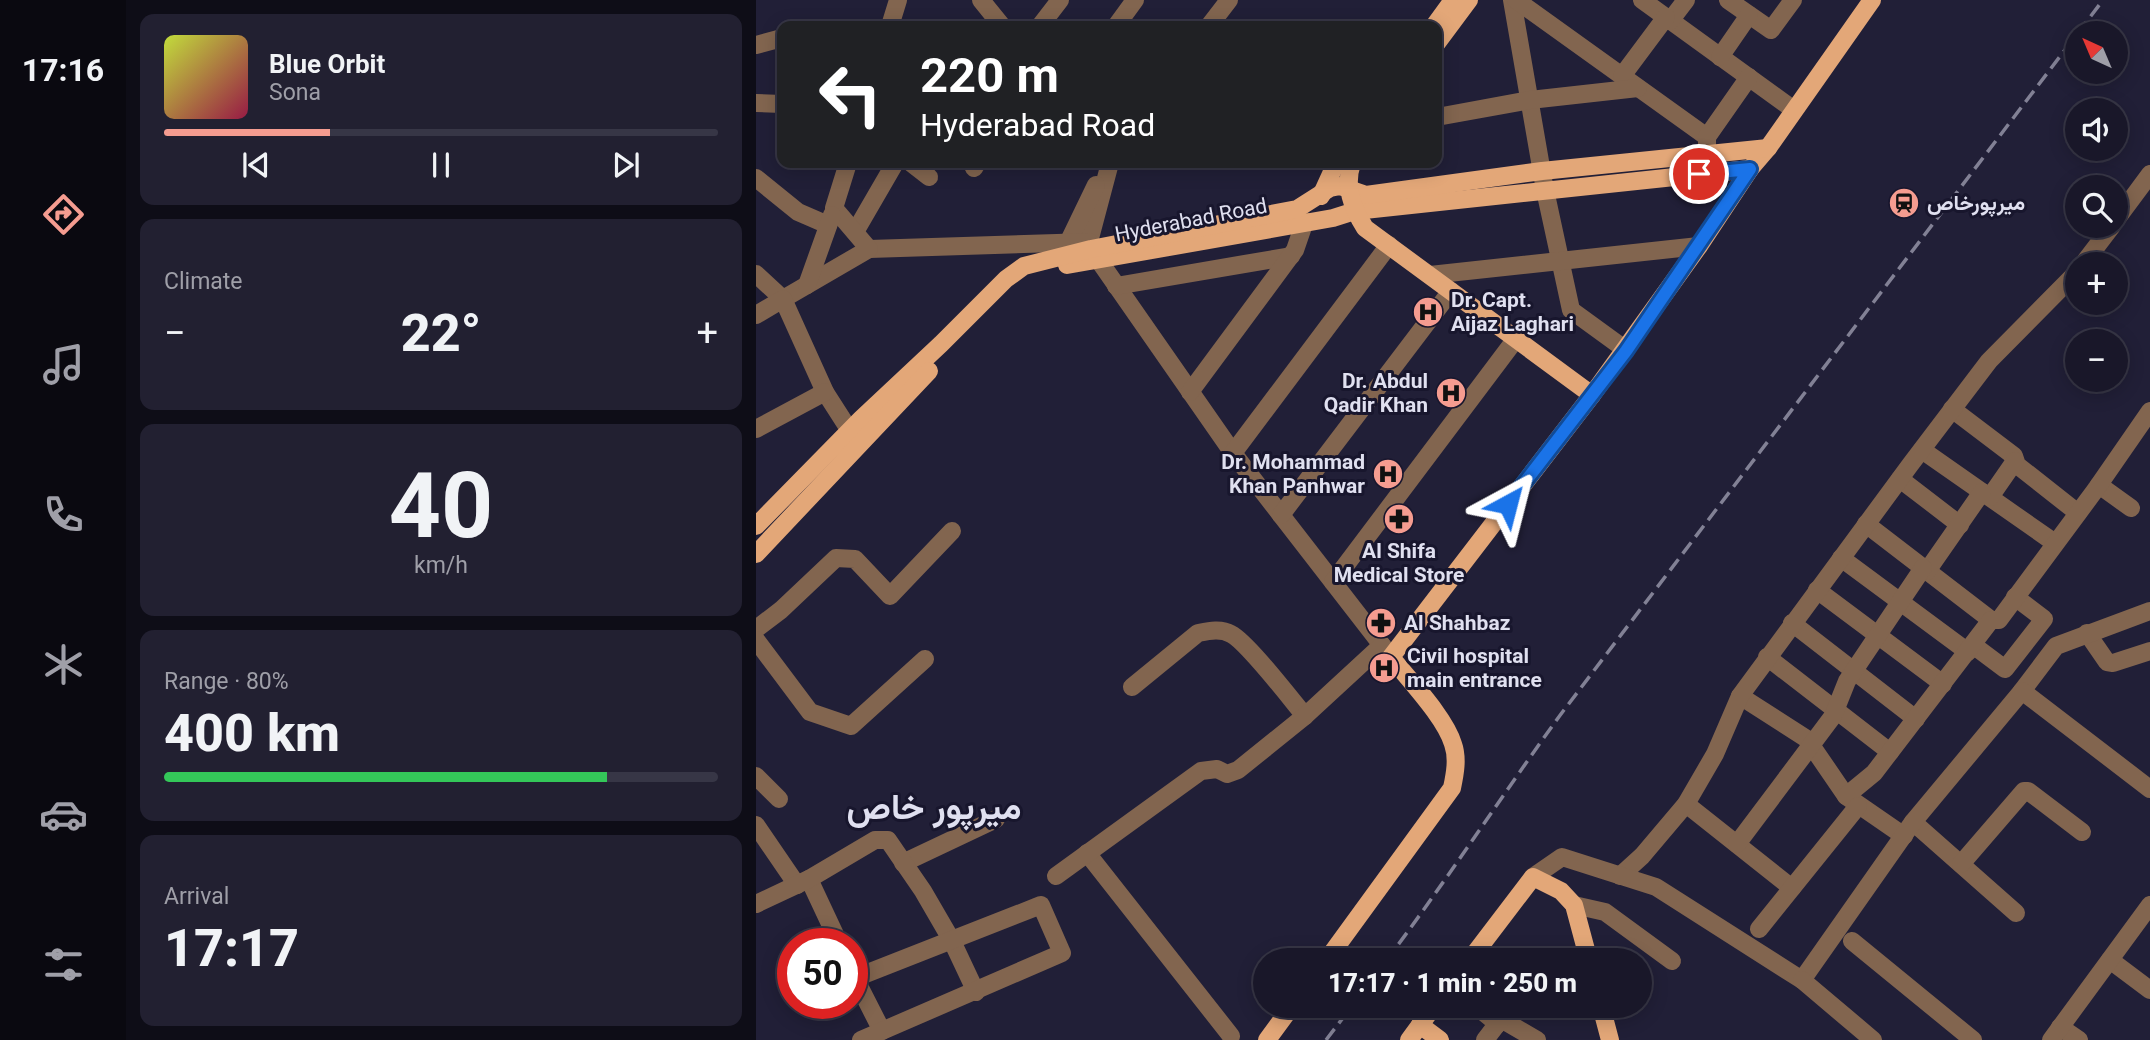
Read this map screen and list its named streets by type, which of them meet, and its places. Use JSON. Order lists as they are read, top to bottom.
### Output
{
  "streets": {
    "main road": ["Hyderabad Road"]
  },
  "districts": ["میرپور خاص"],
  "places": {
    "station": ["ميرپورخاص"],
    "hospital": [
      "Dr. Capt. Aijaz Laghari",
      "Dr. Abdul Qadir Khan",
      "Dr. Mohammad Khan Panhwar",
      "Civil hospital main entrance"
    ],
    "pharmacy": ["Al Shifa Medical Store", "Al Shahbaz"]
  },
  "north": "top left",
  "page": {
    "tabs": "17:16",
    "map_buttons": ["+", "−"],
    "turn": ["220 m", "Hyderabad Road"],
    "song": ["Blue Orbit", "Sona"],
    "tile": [
      "Climate",
      ["40", "km/h"],
      ["Range · 80%", "400 km"],
      ["Arrival", "17:17"]
    ],
    "heat": ["−", "22°", "+"],
    "limit": "50",
    "trip": "17:17 · 1 min · 250 m"
  }
}
